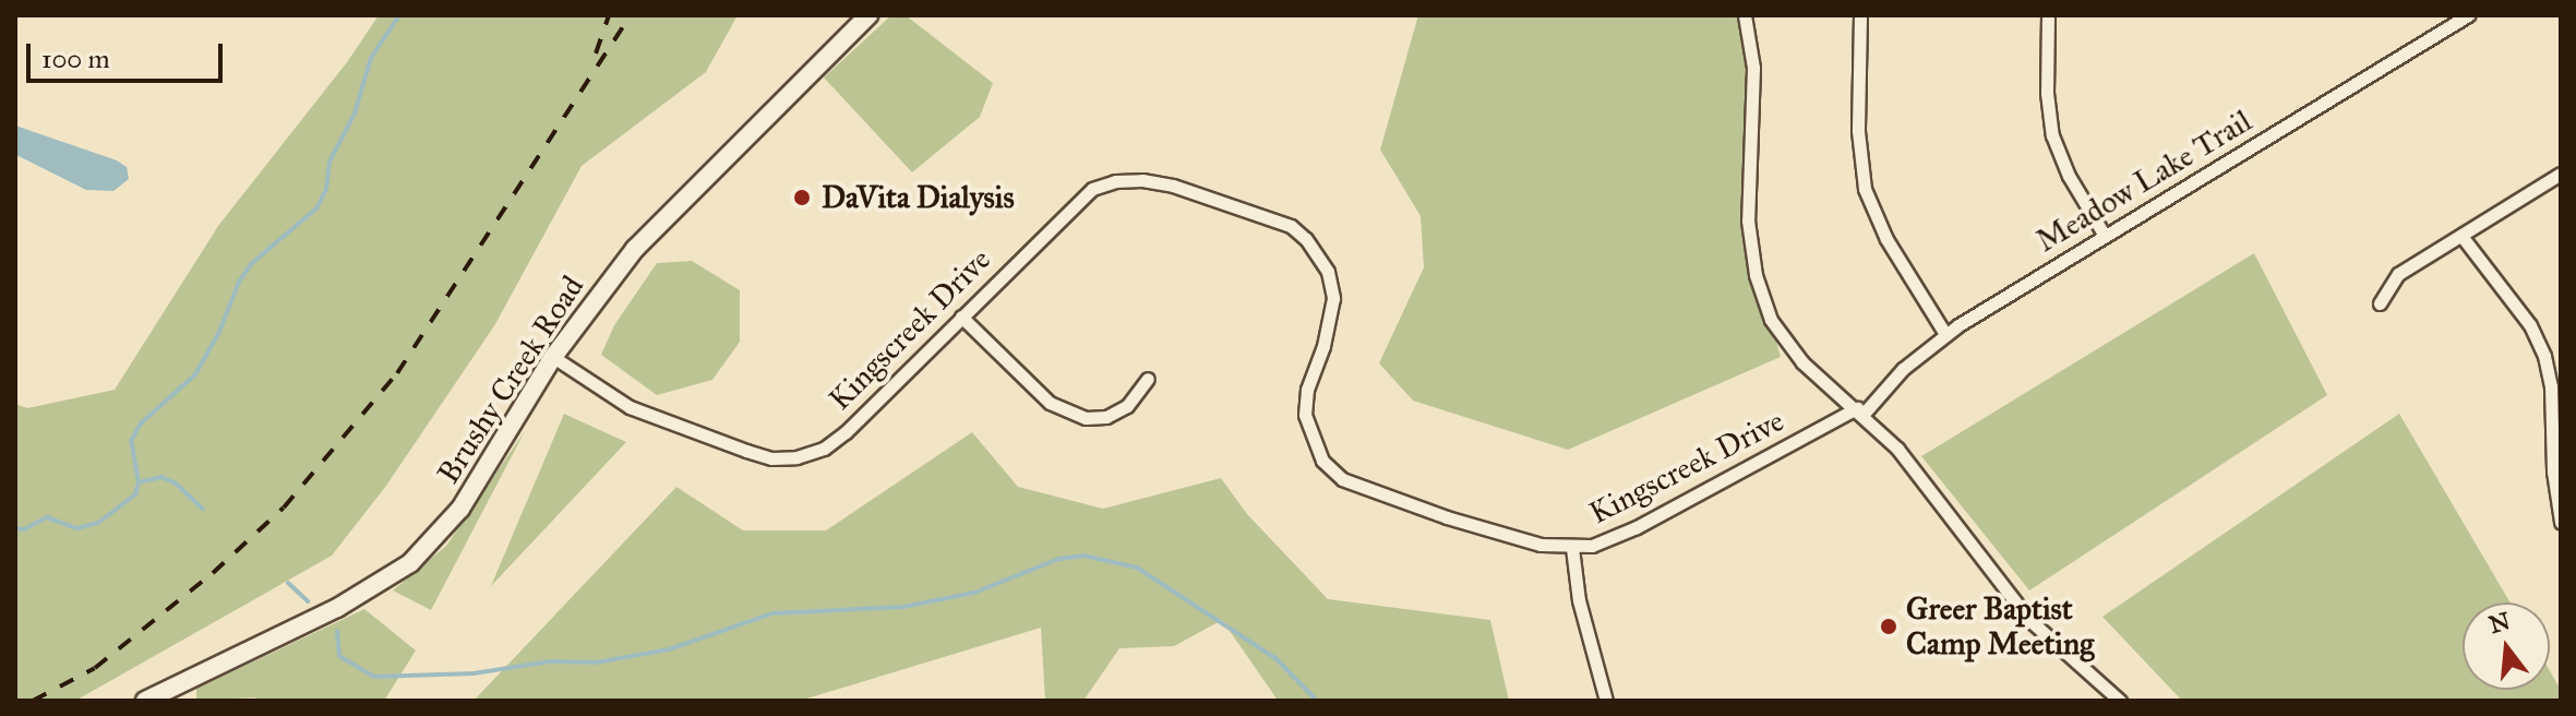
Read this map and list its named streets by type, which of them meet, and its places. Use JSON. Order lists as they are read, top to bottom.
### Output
{
  "streets": {
    "main road": ["Brushy Creek Road"],
    "street": ["Meadow Lake Trail", "Kingscreek Drive"]
  },
  "crossings": [
    ["Meadow Lake Trail", "Kingscreek Drive"],
    ["Kingscreek Drive", "Brushy Creek Road"]
  ],
  "places": ["DaVita Dialysis", "Greer Baptist Camp Meeting"],
  "scale_bar": "100 m",
  "north": "top"
}
